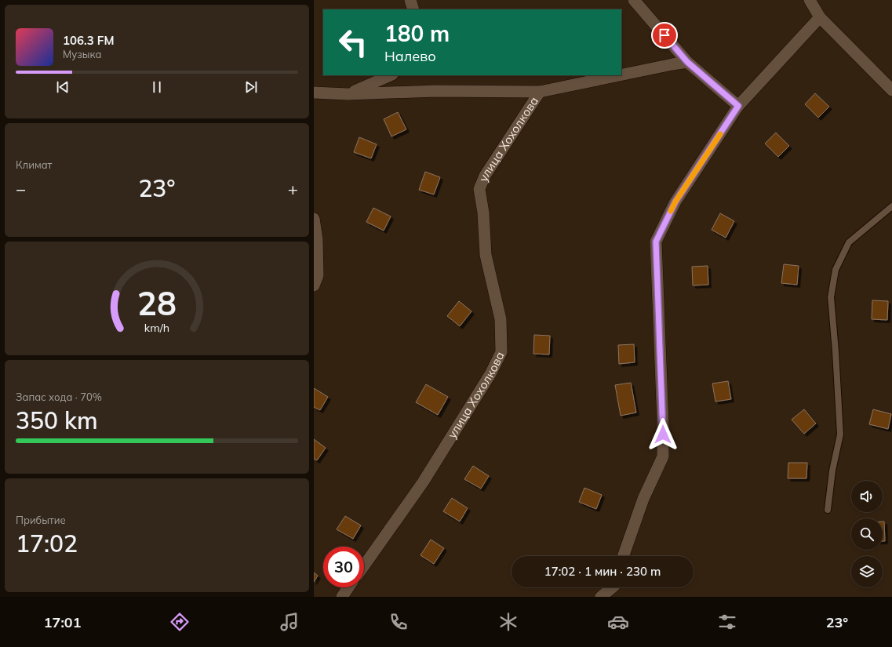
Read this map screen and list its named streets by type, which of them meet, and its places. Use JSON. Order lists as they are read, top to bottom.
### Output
{
  "streets": {
    "street": ["улица Хохолкова"]
  },
  "page": {
    "turn": ["180 m", "Налево"],
    "song": ["106.3 FM", "Музыка"],
    "tile": [
      "Климат",
      ["Запас хода · 70%", "350 km"],
      ["Прибытие", "17:02"]
    ],
    "heat": ["−", "23°", "+"],
    "limit": "30",
    "trip": "17:02 · 1 мин · 230 m",
    "tabs": ["17:01", "23°"],
    "gauge": ["28", "km/h"]
  }
}
